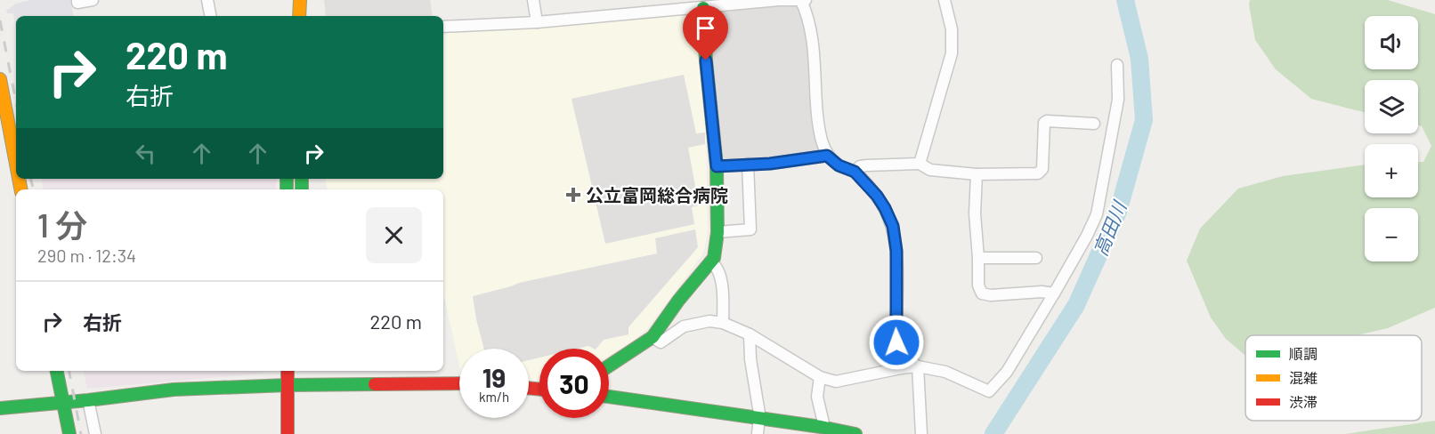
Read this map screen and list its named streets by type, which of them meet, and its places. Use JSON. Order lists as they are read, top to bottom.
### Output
{
  "water": ["高田川"],
  "places": {
    "health": ["公立富岡総合病院"]
  },
  "legend": ["順調", "混雑", "渋滞"],
  "page": {
    "map_buttons": ["+", "−"],
    "turn": ["220 m", "右折"],
    "heading": ["1 分", "290 m · 12:34"],
    "list": [
      {
        "name": "右折",
        "value": "220 m"
      }
    ],
    "speed": "19 km/h",
    "limit": "30"
  }
}
